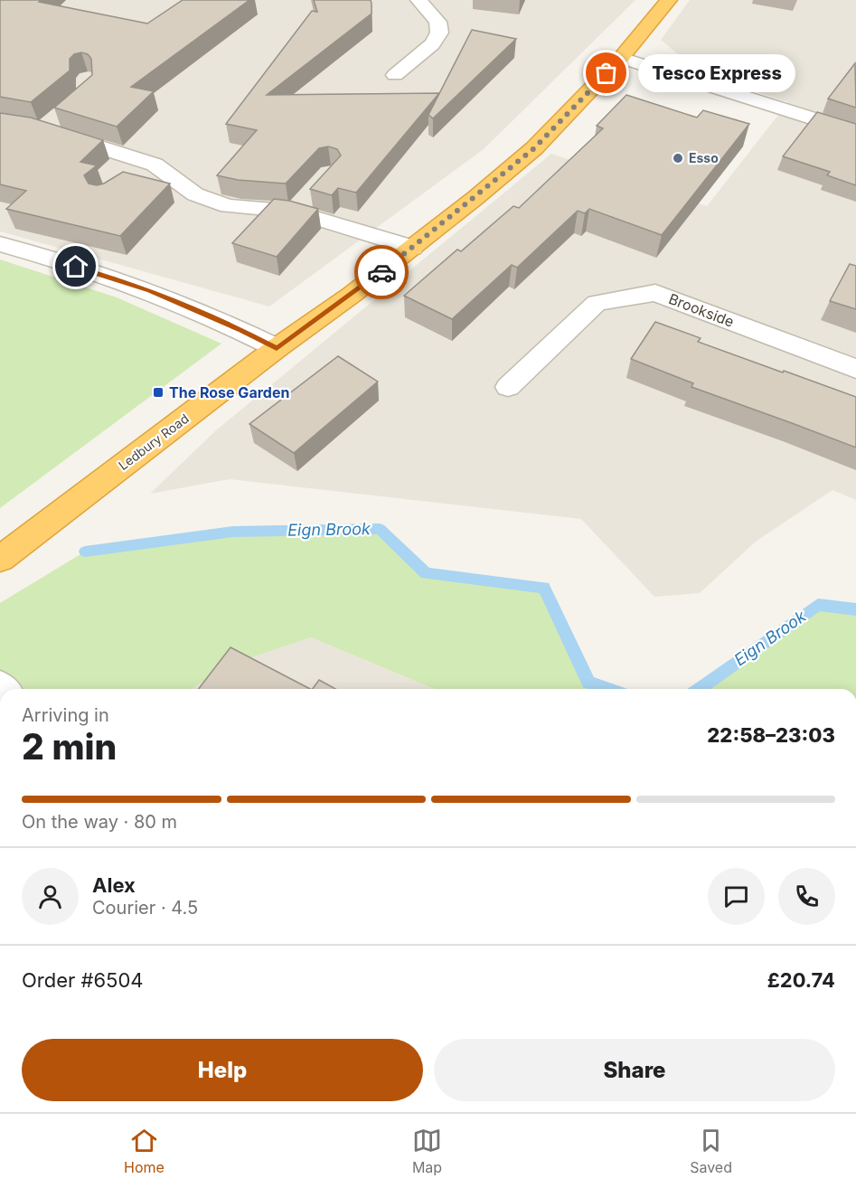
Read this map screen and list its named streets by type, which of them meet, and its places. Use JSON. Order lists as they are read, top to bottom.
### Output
{
  "streets": {
    "highway": ["Ledbury Road"],
    "street": ["Brookside"]
  },
  "water": ["Eign Brook"],
  "places": {
    "other": ["Tesco Express", "Esso"],
    "transit": ["The Rose Garden"]
  },
  "page": {
    "bubble": "Tesco Express",
    "heading": ["2 min", "Arriving in", "22:58–23:03"],
    "panel": [
      "Alex",
      "Courier · 4.5",
      "Order #6504",
      "£20.74"
    ],
    "bar": "On the way · 80 m",
    "buttons": ["Help", "Share"],
    "tabs": ["Home", "Map", "Saved"]
  }
}
